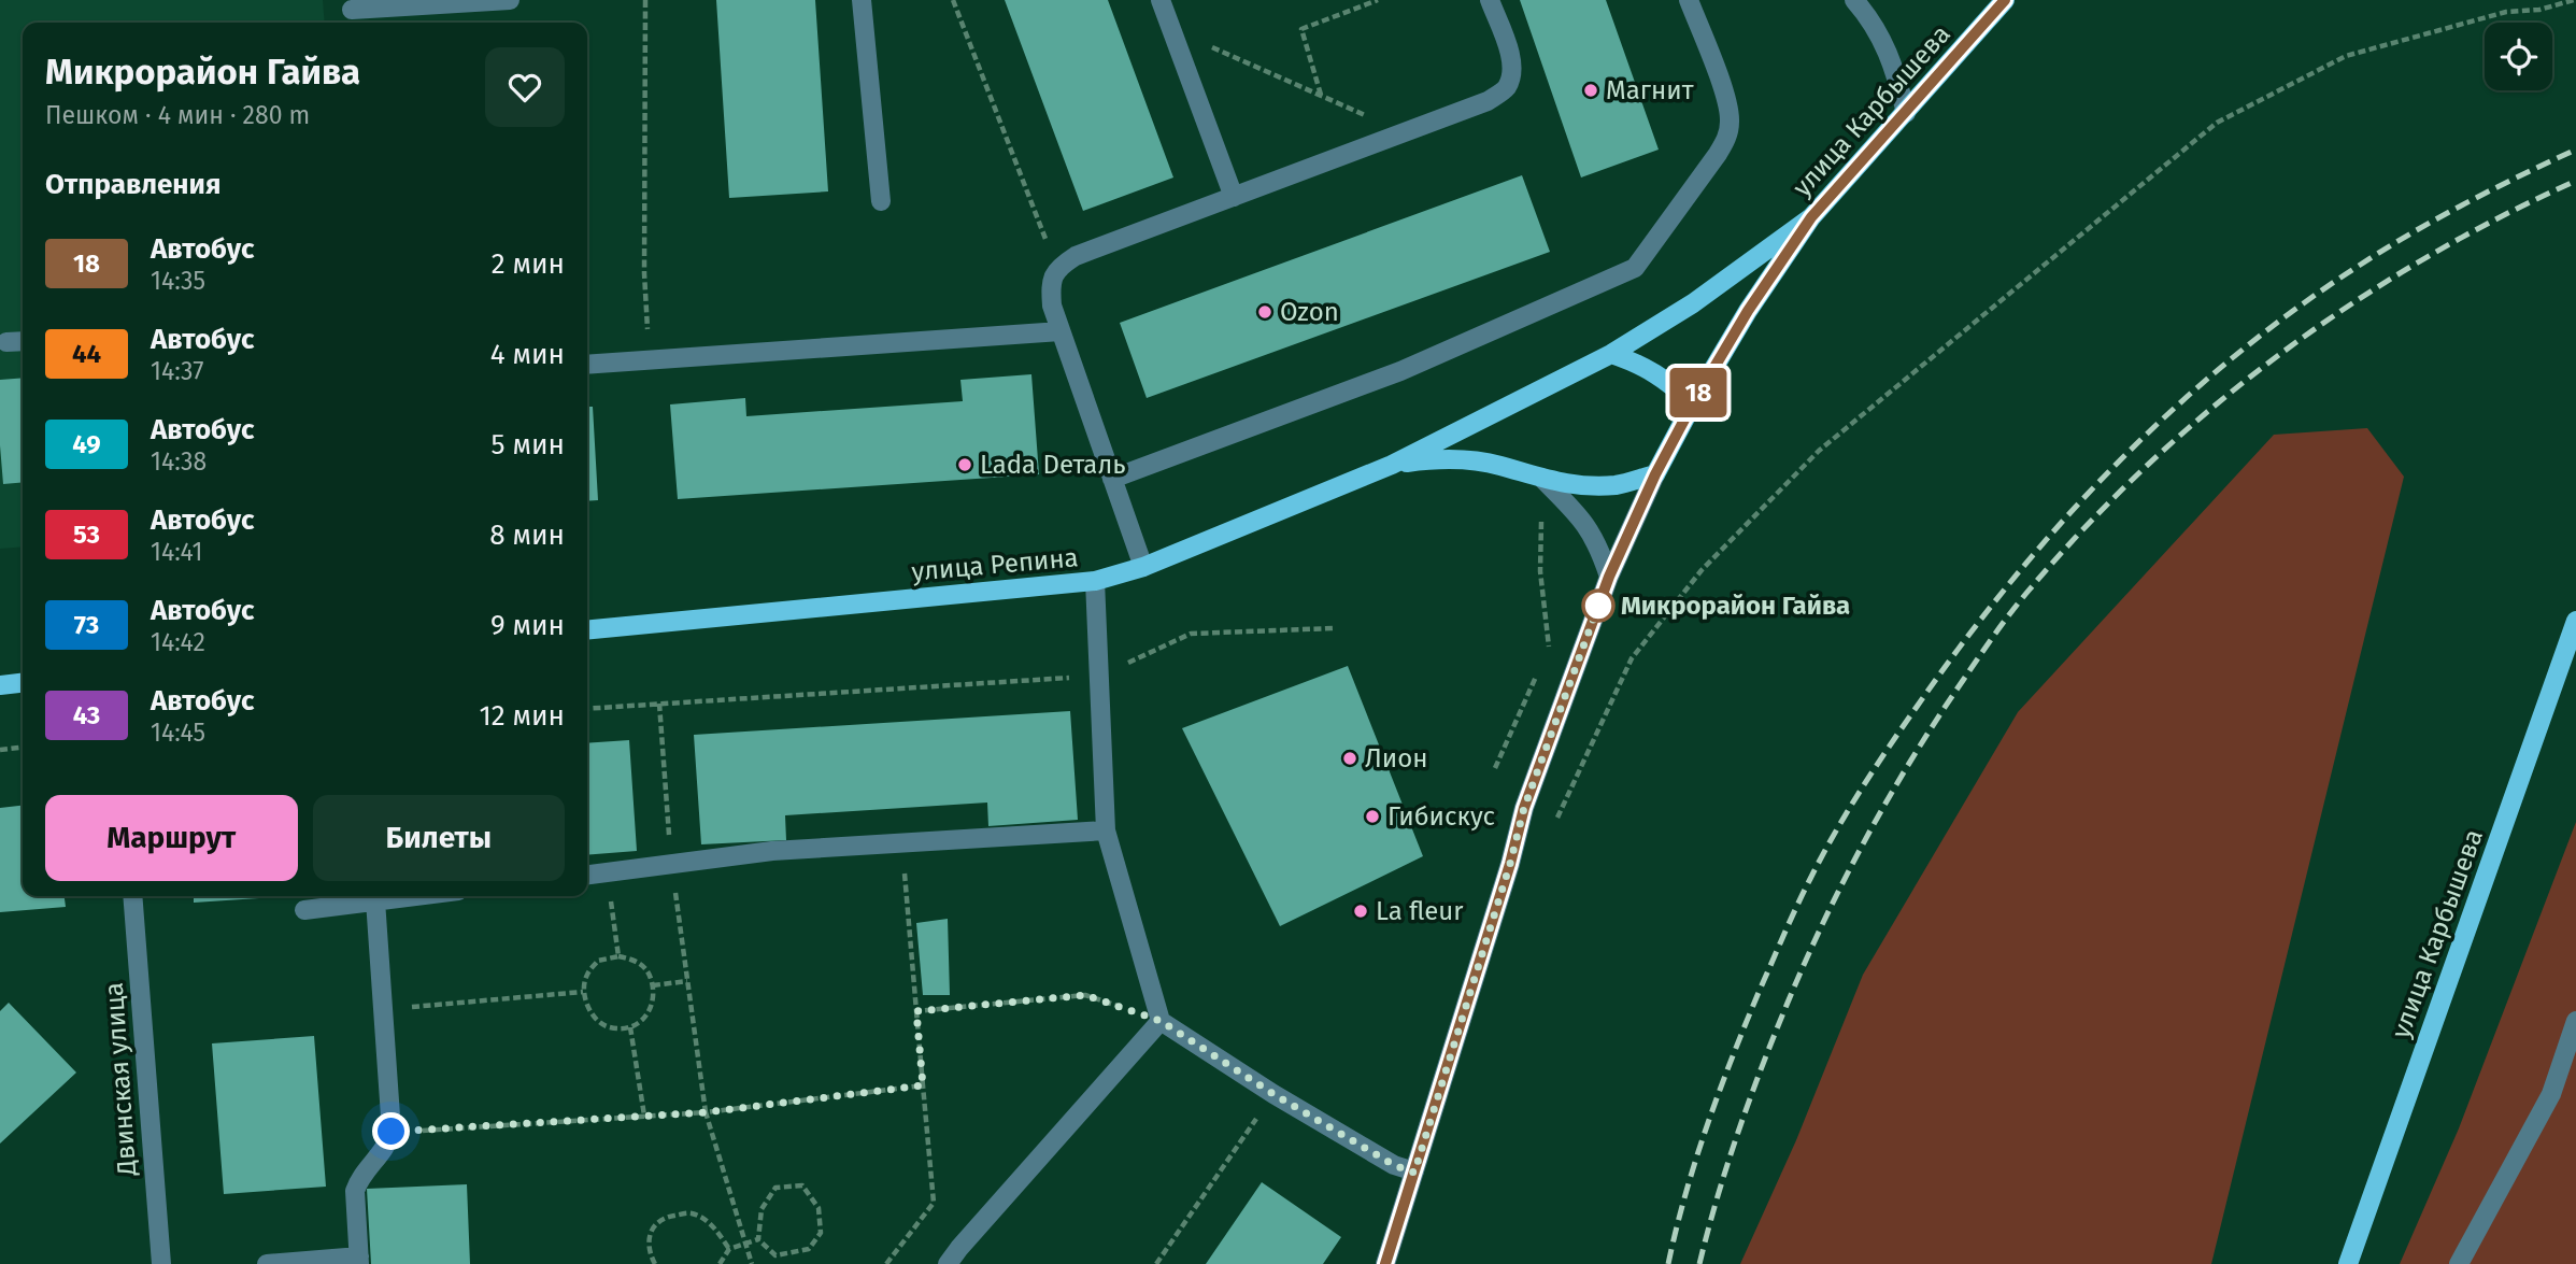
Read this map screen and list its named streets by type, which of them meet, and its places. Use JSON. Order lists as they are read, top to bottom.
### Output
{
  "streets": {
    "main road": ["улица Карбышева", "улица Репина"],
    "street": ["Двинская улица"]
  },
  "places": [
    "Магнит",
    "Ozon",
    "Lada Dеталь",
    "Микрорайон Гайва",
    "Лион",
    "Гибискус",
    "La fleur"
  ],
  "lines": ["bus line 18"],
  "page": {
    "on_map": "18",
    "heading": [
      ["Микрорайон Гайва", "Пешком · 4 мин · 280 m"],
      "Отправления"
    ],
    "list": [
      {
        "mark": "18",
        "name": "Автобус",
        "note": "14:35",
        "value": "2 мин"
      },
      {
        "mark": "44",
        "name": "Автобус",
        "note": "14:37",
        "value": "4 мин"
      },
      {
        "mark": "49",
        "name": "Автобус",
        "note": "14:38",
        "value": "5 мин"
      },
      {
        "mark": "53",
        "name": "Автобус",
        "note": "14:41",
        "value": "8 мин"
      },
      {
        "mark": "73",
        "name": "Автобус",
        "note": "14:42",
        "value": "9 мин"
      },
      {
        "mark": "43",
        "name": "Автобус",
        "note": "14:45",
        "value": "12 мин"
      }
    ],
    "buttons": ["Маршрут", "Билеты"]
  }
}
